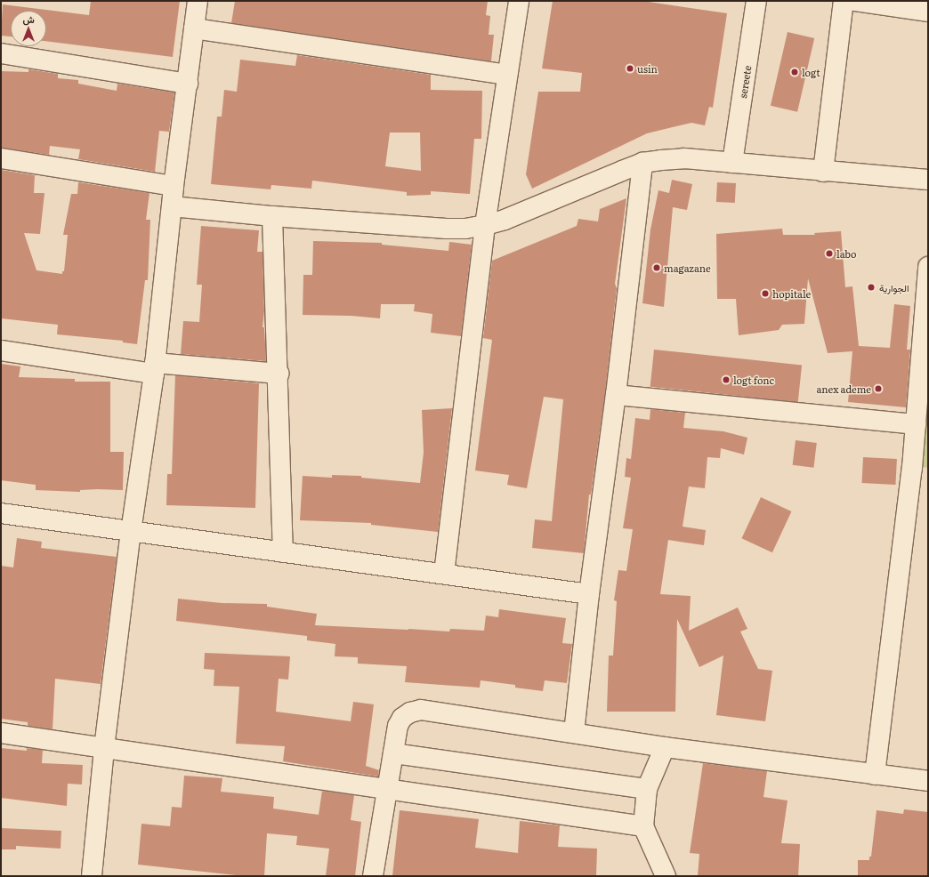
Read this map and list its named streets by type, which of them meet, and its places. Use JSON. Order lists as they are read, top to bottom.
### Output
{
  "streets": {
    "street": ["sereete"]
  },
  "places": [
    "usin",
    "logt",
    "labo",
    "magazane",
    "الجوارية",
    "hopitale",
    "logt fonc",
    "anex ademe"
  ],
  "north": "top"
}
